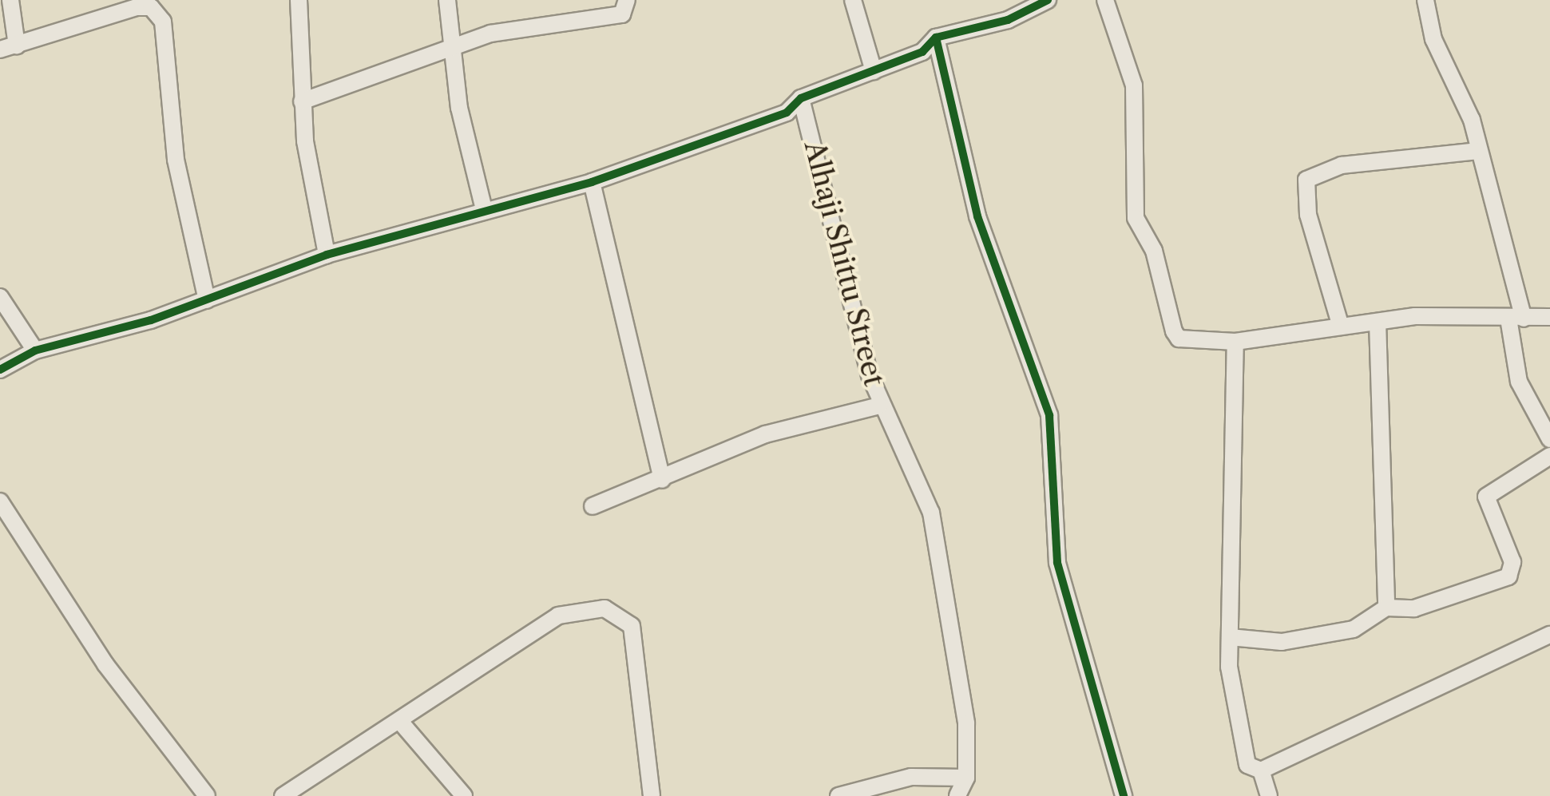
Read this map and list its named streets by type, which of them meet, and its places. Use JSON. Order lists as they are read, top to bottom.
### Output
{
  "streets": {
    "street": ["Alhaji Shittu Street"]
  }
}
